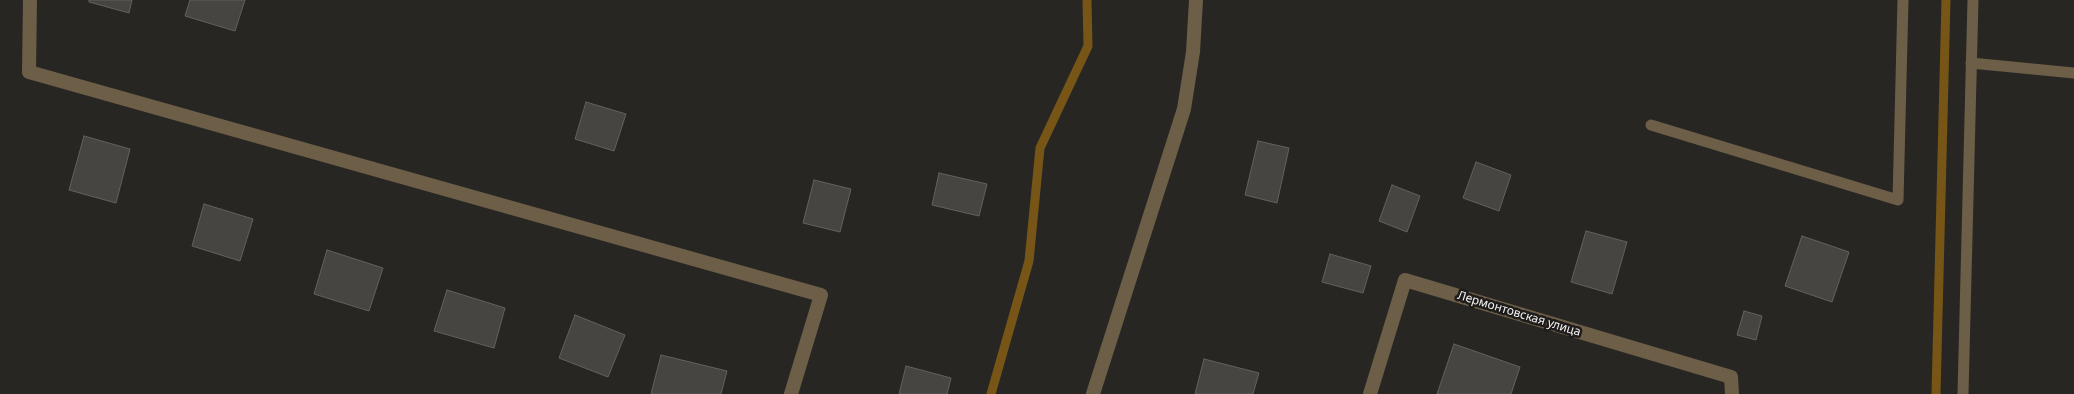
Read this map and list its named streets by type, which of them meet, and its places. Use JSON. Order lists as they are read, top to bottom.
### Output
{
  "streets": {
    "street": ["Лермонтовская улица"]
  }
}
